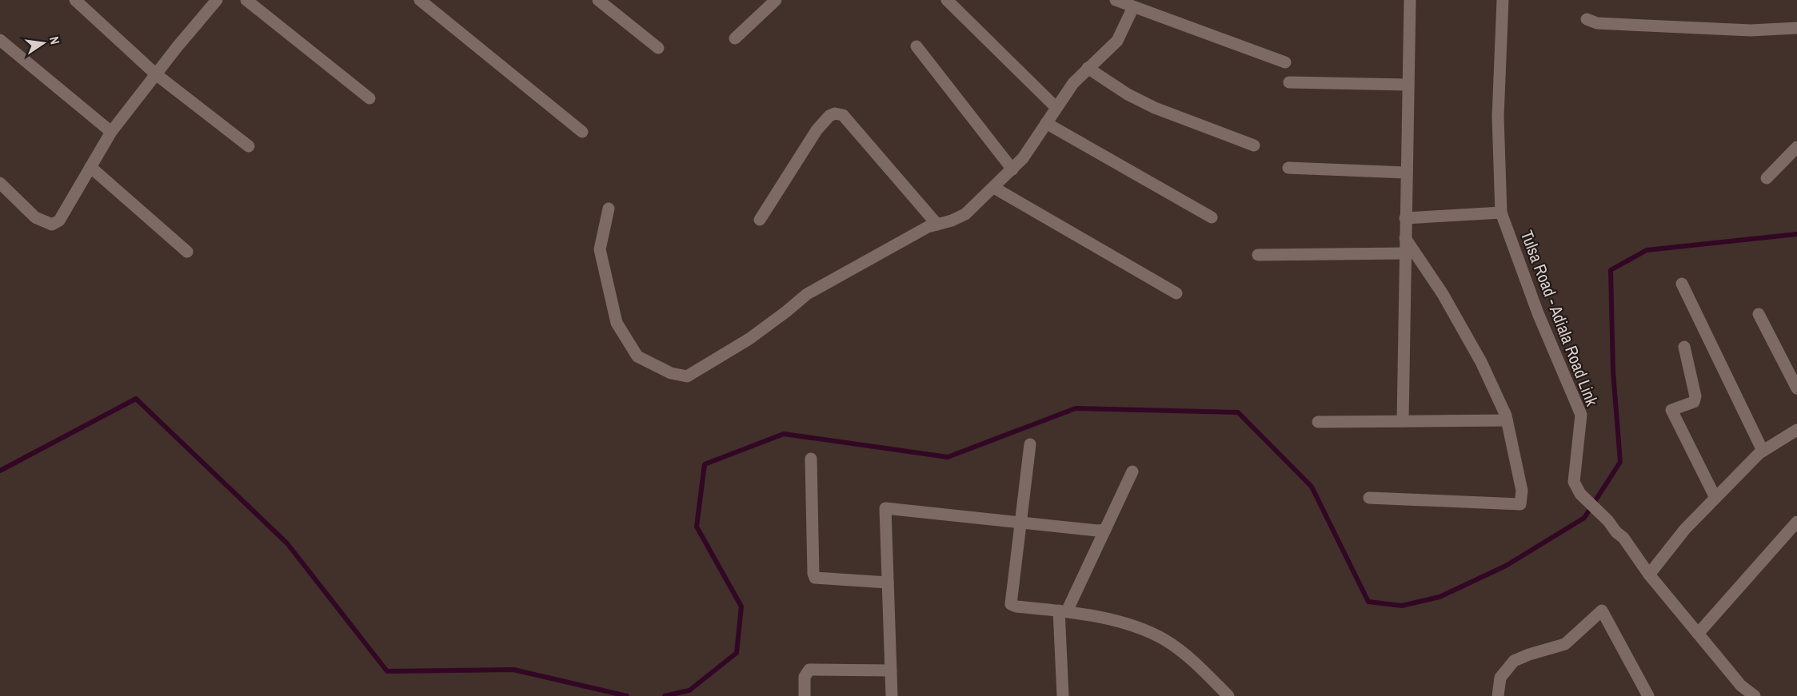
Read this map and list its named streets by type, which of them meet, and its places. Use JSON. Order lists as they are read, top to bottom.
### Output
{
  "streets": {
    "street": ["Tulsa Road - Adiala Road Link"]
  },
  "north": "right"
}
